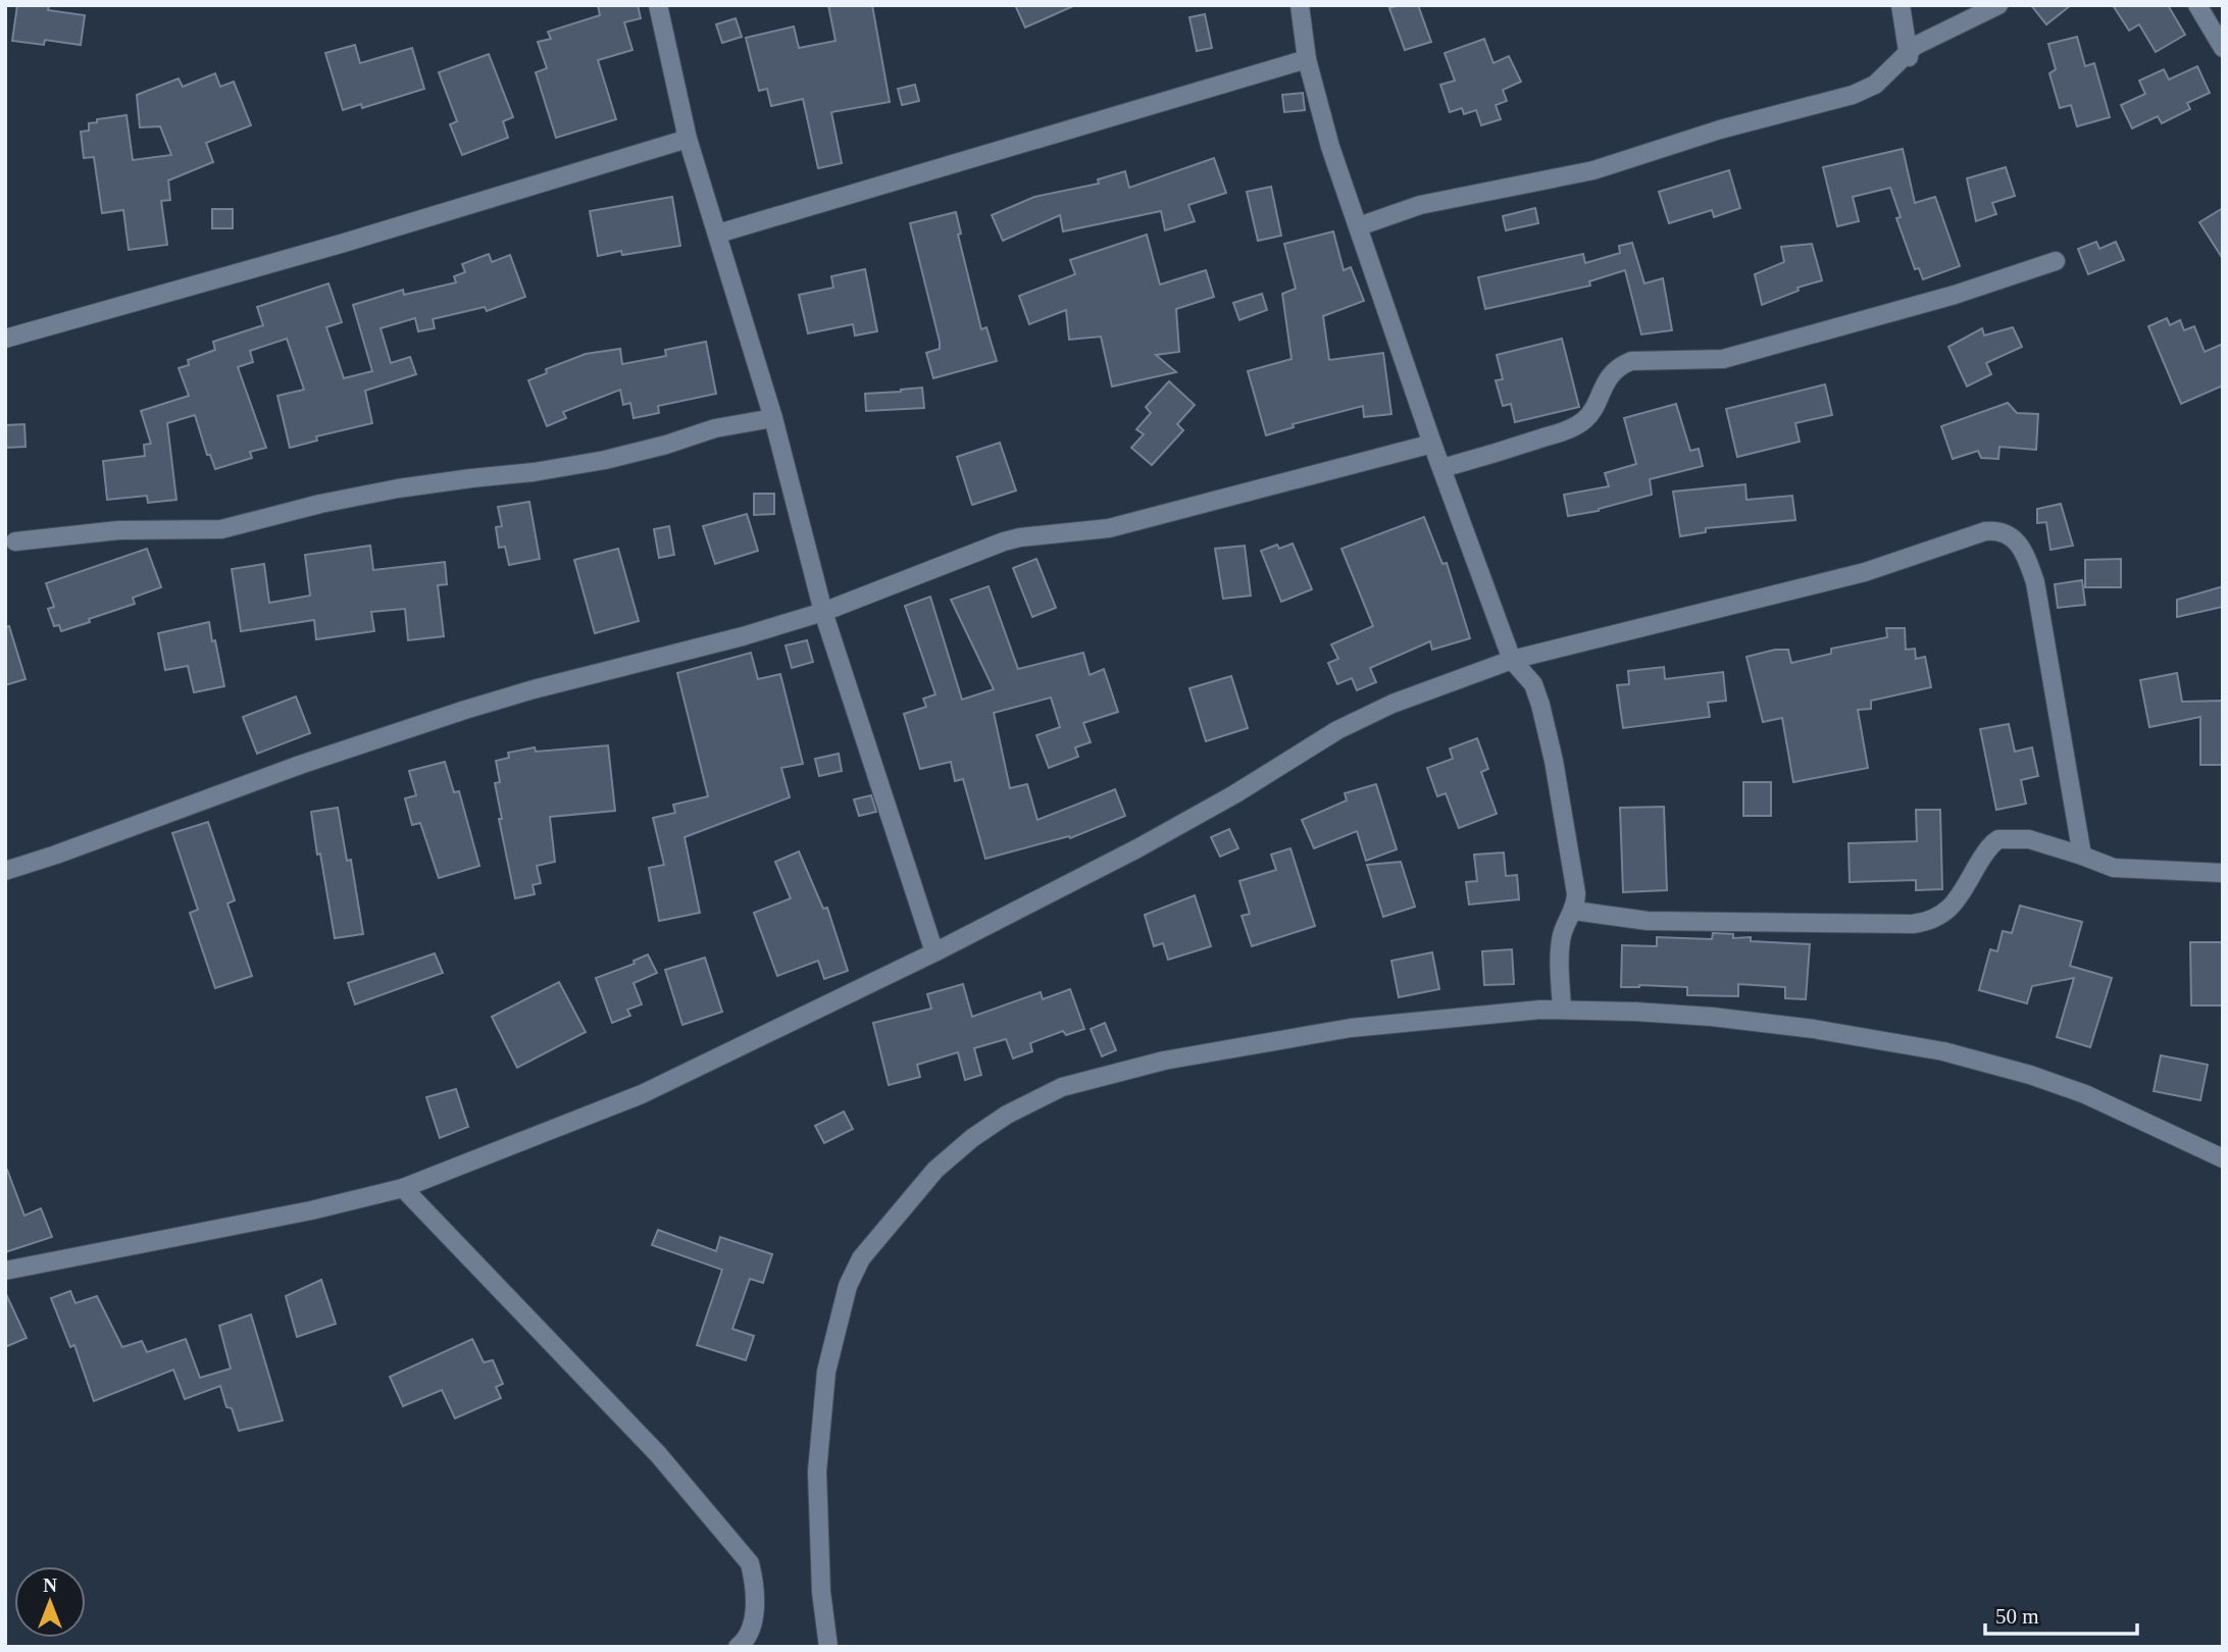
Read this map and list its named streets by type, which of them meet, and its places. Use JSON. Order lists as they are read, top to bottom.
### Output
{
  "scale_bar": "50 m",
  "north": "top"
}
